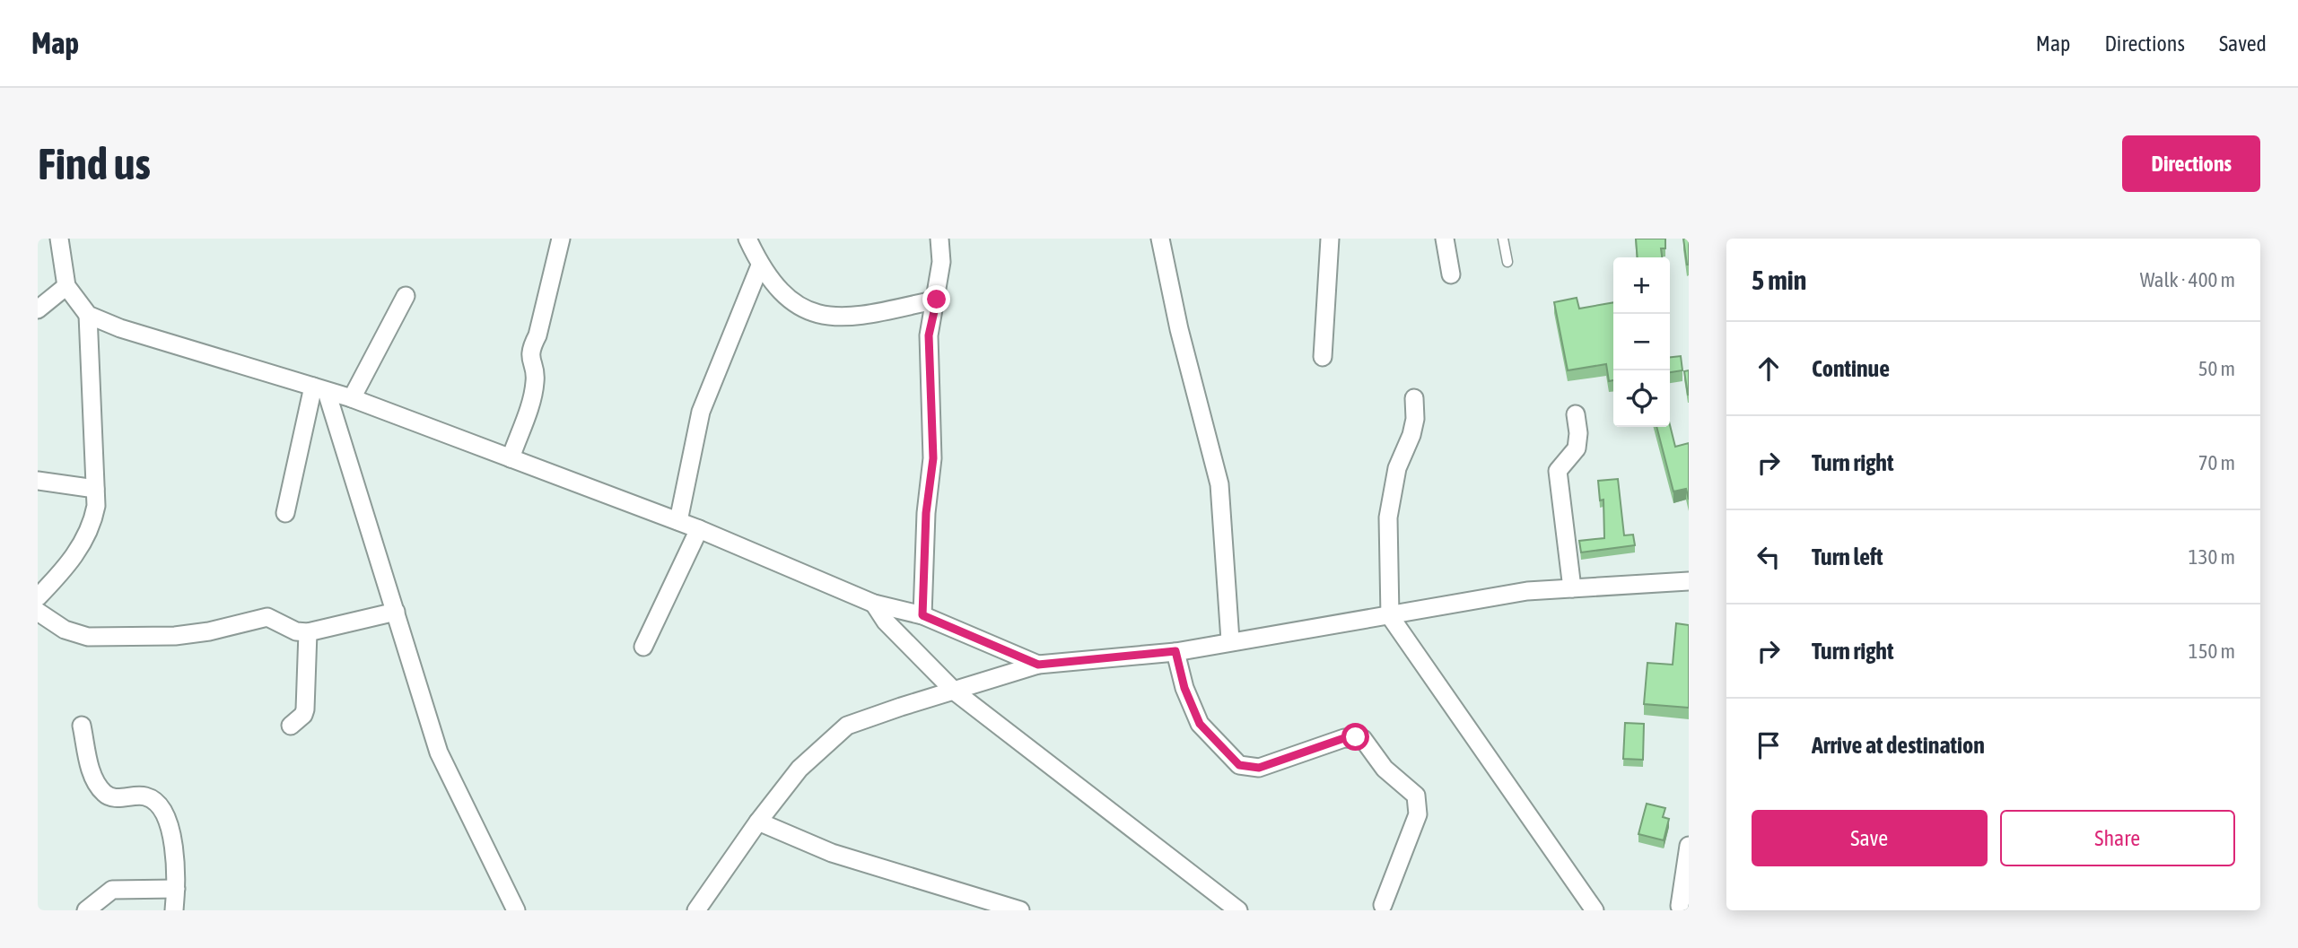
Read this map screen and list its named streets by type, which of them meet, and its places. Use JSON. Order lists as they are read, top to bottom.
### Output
{
  "page": {
    "header": "Map",
    "nav": ["Map", "Directions", "Saved"],
    "buttons": [
      "Directions",
      ["Save", "Share"]
    ],
    "title": "Find us",
    "heading": ["5 min", "Walk · 400 m"],
    "map_buttons": ["+", "−"],
    "list": [
      ["Continue", "50 m"],
      ["Turn right", "70 m"],
      ["Turn left", "130 m"],
      ["Turn right", "150 m"],
      "Arrive at destination"
    ]
  }
}
